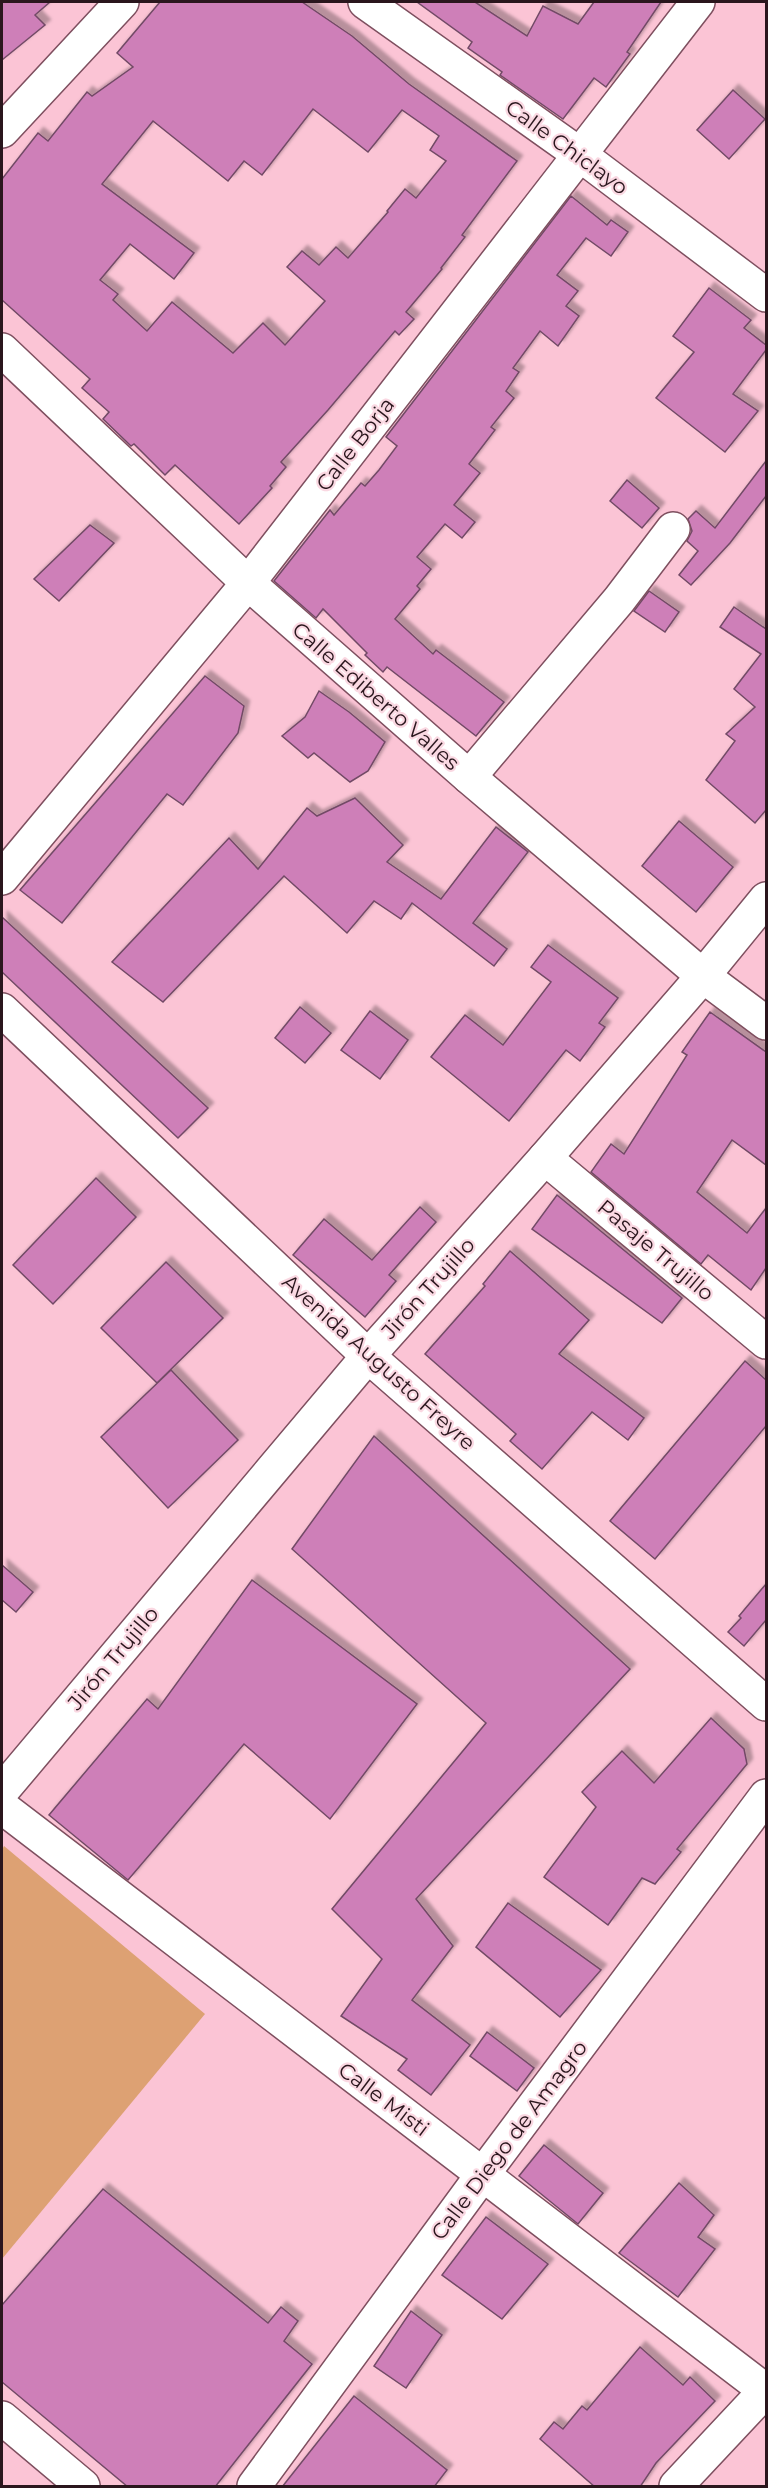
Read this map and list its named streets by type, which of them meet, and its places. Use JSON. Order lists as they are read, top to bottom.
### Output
{
  "streets": {
    "street": [
      "Calle Chiclayo",
      "Calle Borja",
      "Calle Ediberto Valles",
      "Pasaje Trujillo",
      "Jirón Trujillo",
      "Avenida Augusto Freyre",
      "Calle Misti",
      "Calle Diego de Amagro"
    ]
  },
  "crossings": [
    ["Calle Chiclayo", "Calle Borja"],
    ["Calle Borja", "Calle Ediberto Valles"],
    ["Calle Ediberto Valles", "Jirón Trujillo"],
    ["Pasaje Trujillo", "Jirón Trujillo"],
    ["Jirón Trujillo", "Avenida Augusto Freyre"],
    ["Calle Misti", "Calle Diego de Amagro"]
  ]
}
